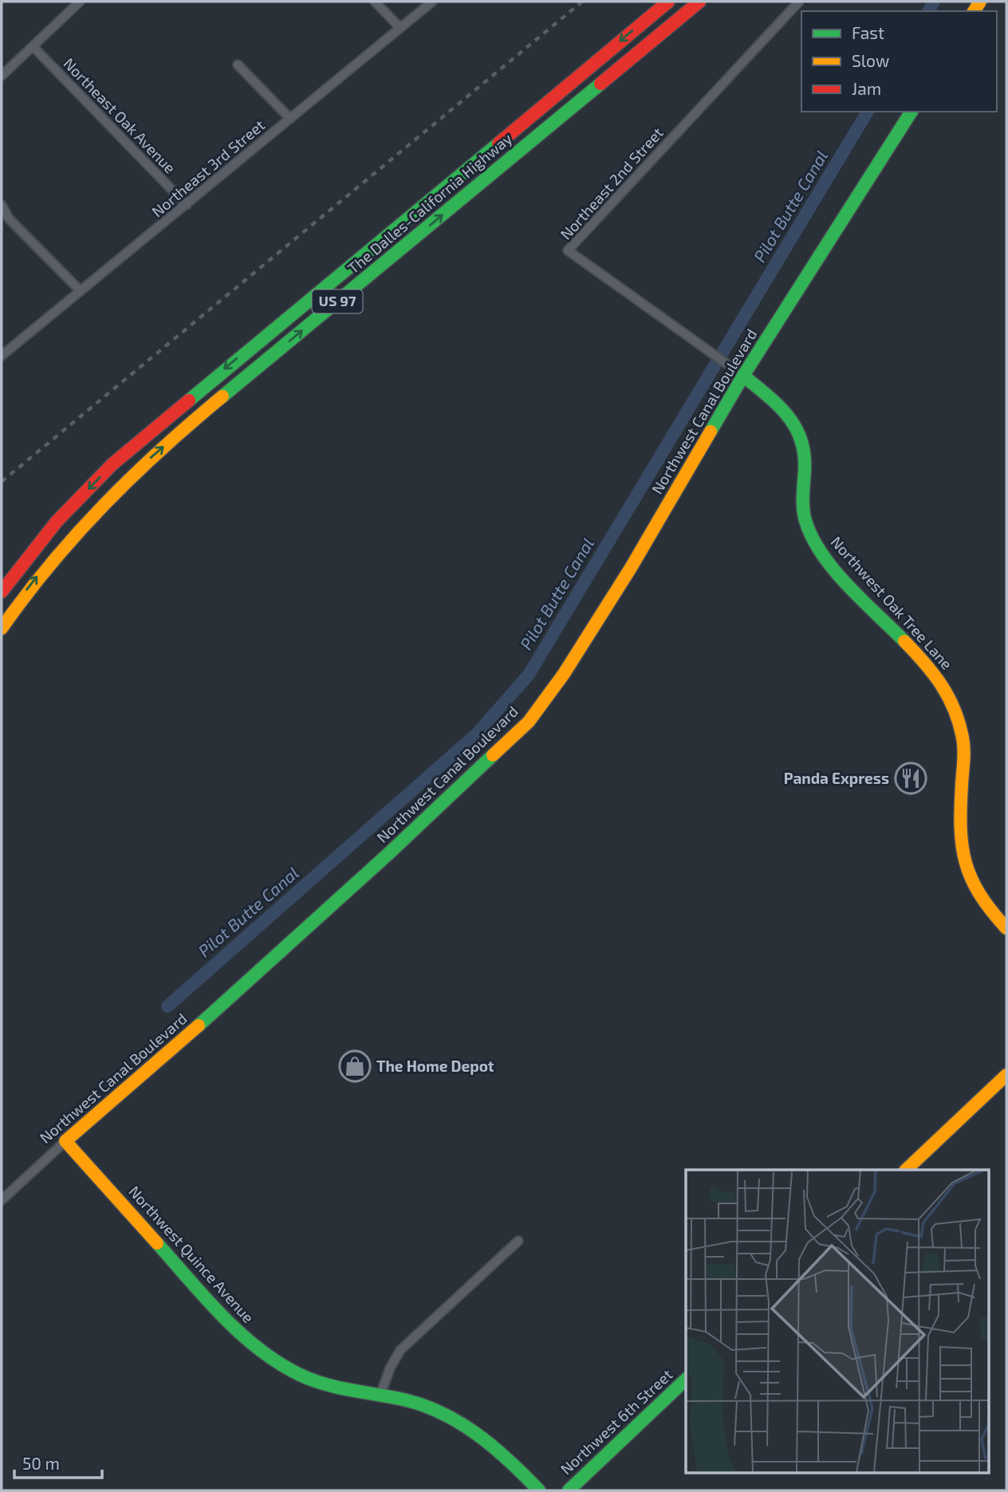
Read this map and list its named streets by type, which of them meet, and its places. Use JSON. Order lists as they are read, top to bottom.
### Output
{
  "streets": {
    "main road": [
      "The Dalles-California Highway",
      "US 97",
      "Northwest Canal Boulevard",
      "Northwest Oak Tree Lane",
      "Northwest Quince Avenue",
      "Northwest 6th Street"
    ],
    "street": ["Northeast Oak Avenue", "Northeast 3rd Street", "Northeast 2nd Street"]
  },
  "crossings": [
    ["Northeast Oak Avenue", "Northeast 3rd Street"],
    ["Northeast 2nd Street", "Northwest Canal Boulevard"],
    ["Northeast 2nd Street", "Northwest Oak Tree Lane"],
    ["Northwest Canal Boulevard", "Northwest Oak Tree Lane"],
    ["Northwest Canal Boulevard", "Northwest Quince Avenue"]
  ],
  "water": ["Pilot Butte Canal"],
  "places": {
    "restaurant": ["Panda Express"],
    "shop": ["The Home Depot"]
  },
  "legend": ["Fast", "Slow", "Jam"],
  "scale_bar": "50 m"
}
